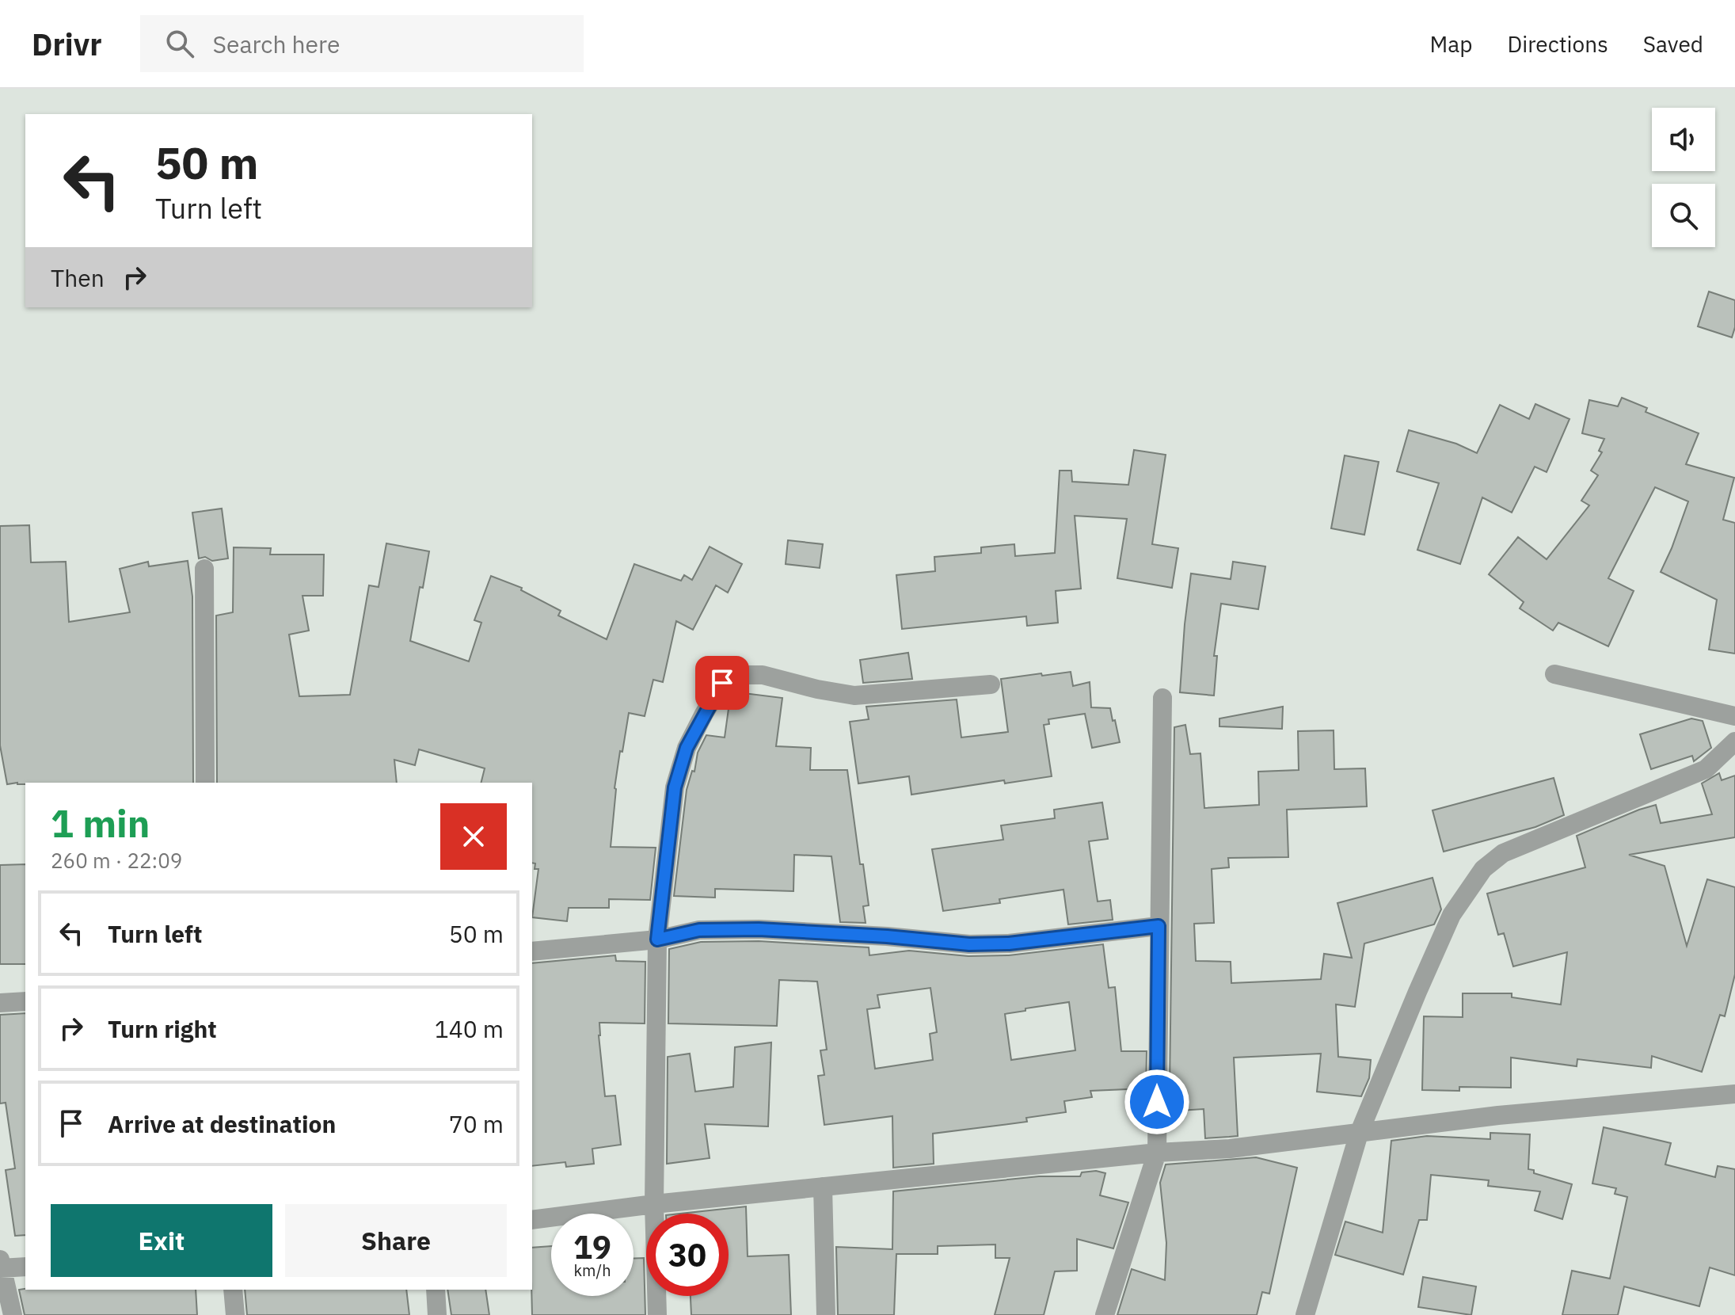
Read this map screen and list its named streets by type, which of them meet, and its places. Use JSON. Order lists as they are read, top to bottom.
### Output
{
  "page": {
    "header": "Drivr",
    "search": "Search here",
    "nav": ["Map", "Directions", "Saved"],
    "turn": ["50 m", "Turn left"],
    "then": "Then",
    "heading": ["1 min", "260 m · 22:09"],
    "list": [
      {
        "name": "Turn left",
        "value": "50 m"
      },
      {
        "name": "Turn right",
        "value": "140 m"
      },
      {
        "name": "Arrive at destination",
        "value": "70 m"
      }
    ],
    "buttons": ["Exit", "Share"],
    "speed": "19 km/h",
    "limit": "30"
  }
}
